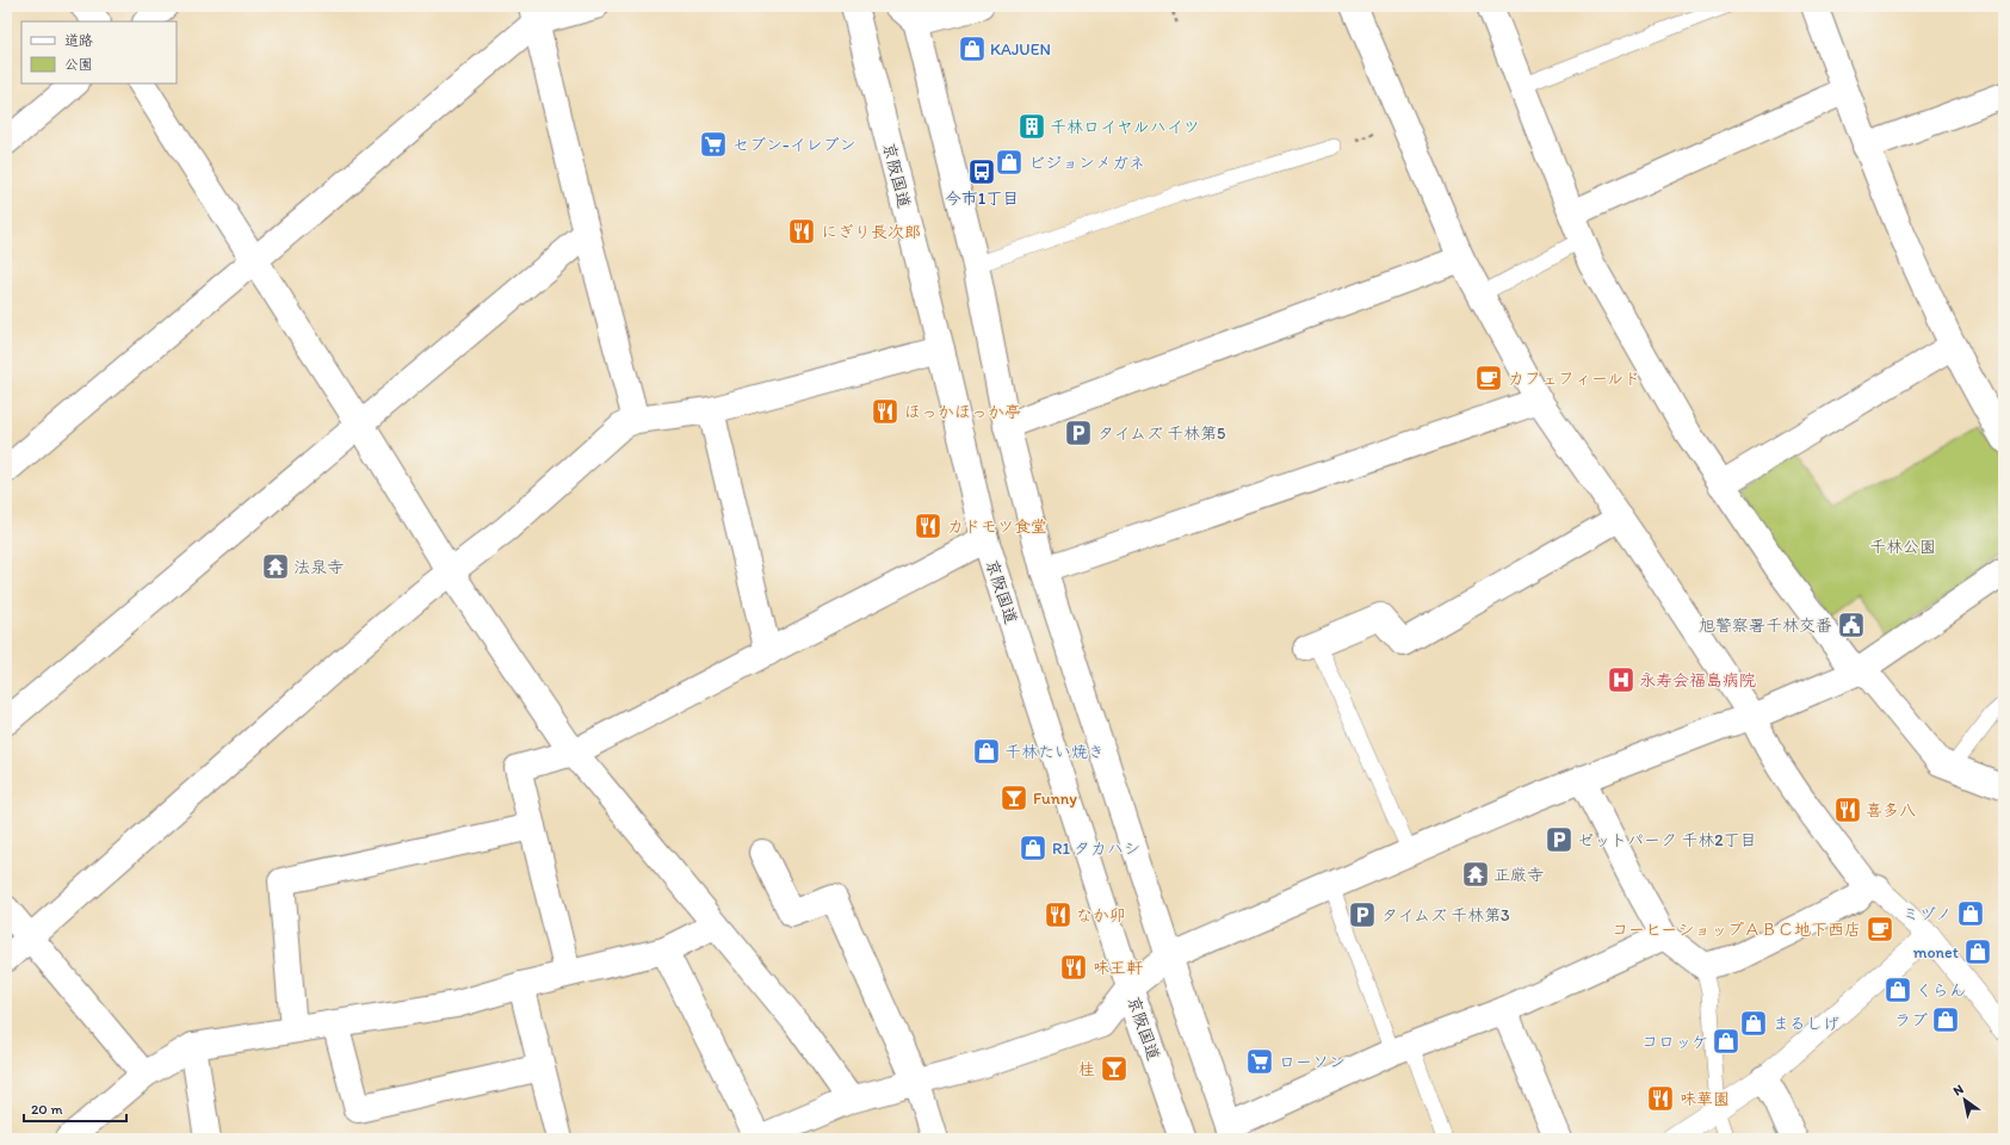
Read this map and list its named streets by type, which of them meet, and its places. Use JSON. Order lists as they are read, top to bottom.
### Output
{
  "streets": {
    "main road": ["京阪国道"]
  },
  "parks": ["千林公園"],
  "places": {
    "shop": [
      "KAJUEN",
      "ビジョンメガネ",
      "千林たい焼き",
      "R1 タカハシ",
      "ミヅノ",
      "monet",
      "くらん",
      "ラブ",
      "まるしげ",
      "コロッケ"
    ],
    "building": ["千林ロイヤルハイツ"],
    "supermarket": ["セブン-イレブン", "ローソン"],
    "bus stop": ["今市1丁目"],
    "restaurant": [
      "にぎり長次郎",
      "ほっかほっか亭",
      "カドモツ食堂",
      "喜多八",
      "なか卯",
      "味王軒",
      "味華園"
    ],
    "cafe": ["カフェフィールド", "コーヒーショップＡＢＣ地下西店"],
    "parking": ["タイムズ 千林第5", "ゼットパーク 千林2丁目", "タイムズ 千林第3"],
    "temple": ["法泉寺", "正厳寺"],
    "public building": ["旭警察署千林交番"],
    "hospital": ["永寿会福島病院"],
    "bar": ["Funny", "桂"]
  },
  "legend": ["道路", "公園"],
  "scale_bar": "20 m",
  "north": "top left"
}
